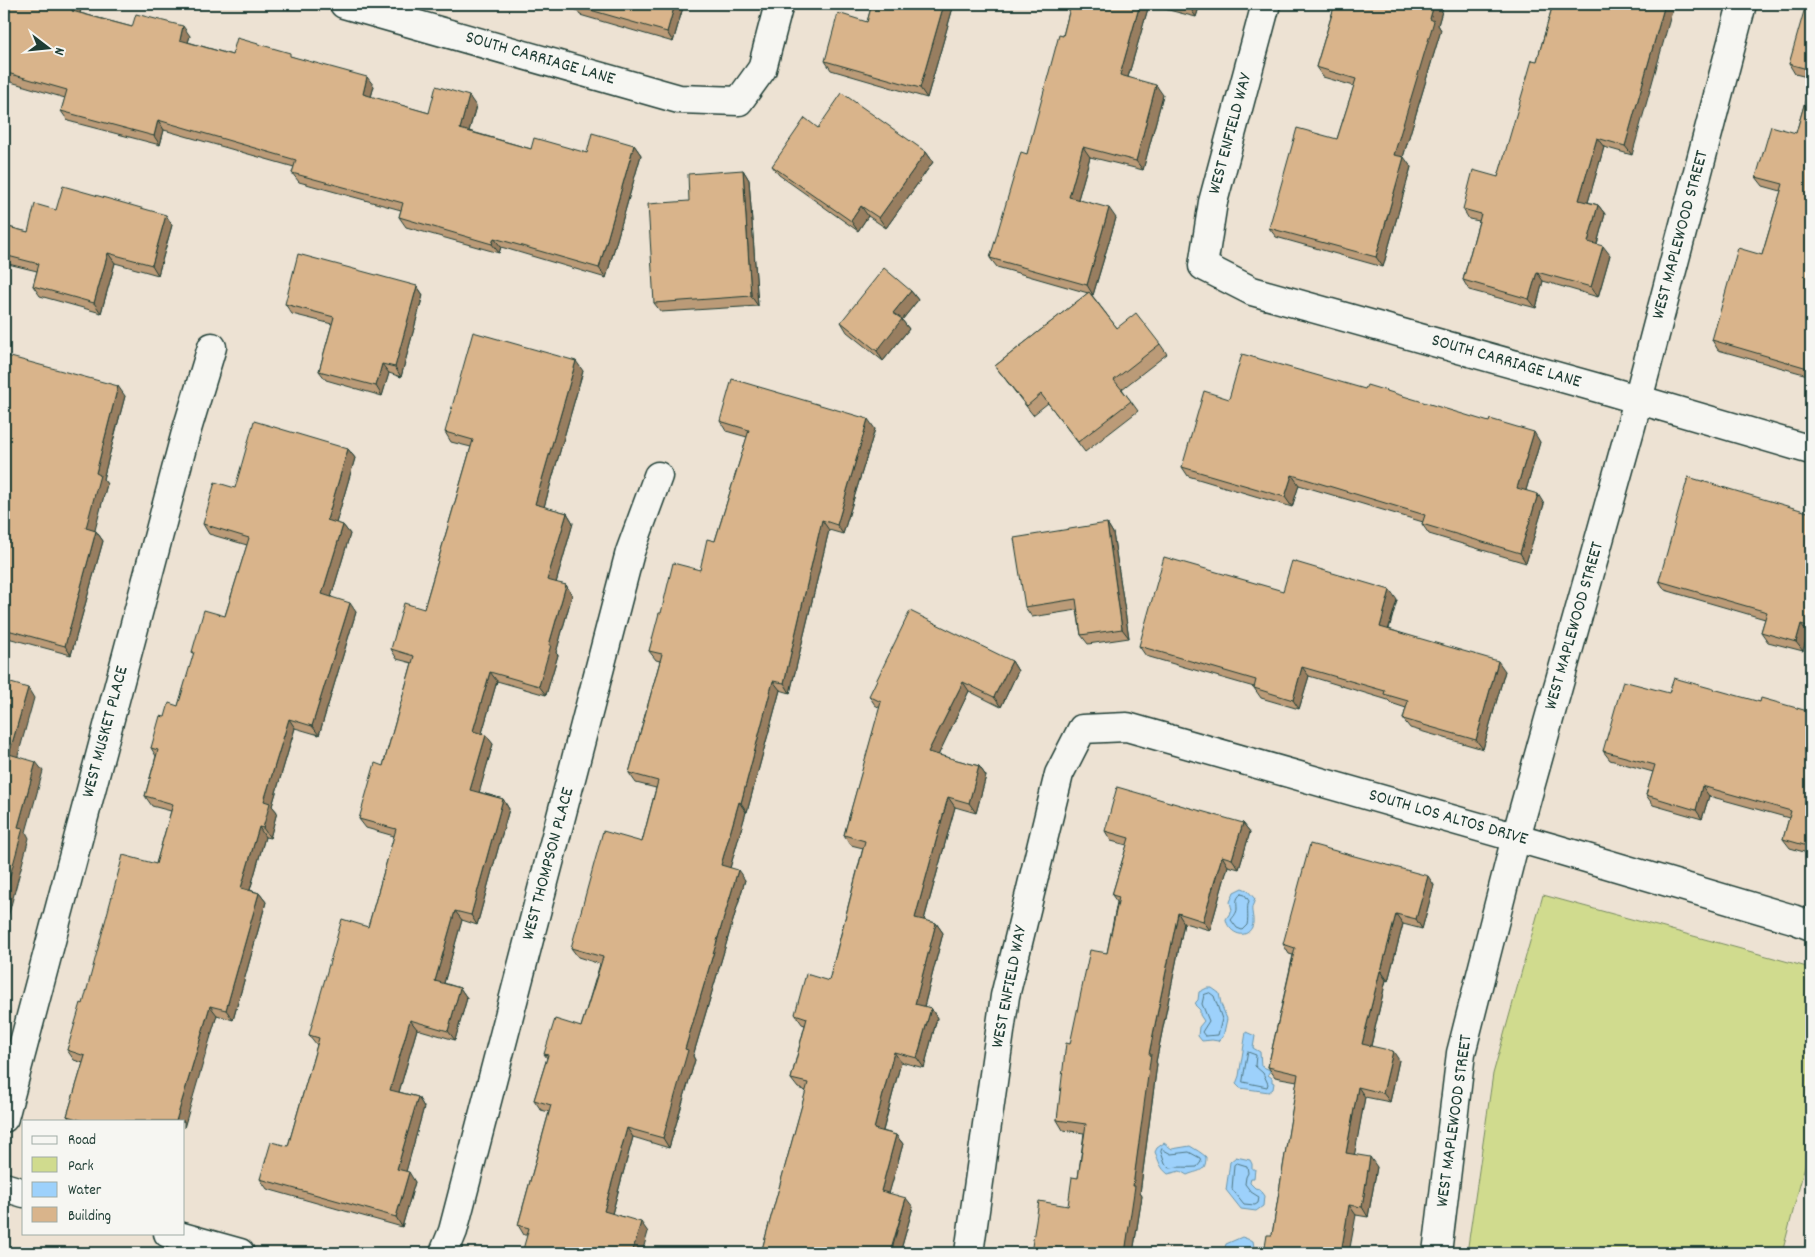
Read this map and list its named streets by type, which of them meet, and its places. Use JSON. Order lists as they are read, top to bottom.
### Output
{
  "streets": {
    "street": [
      "SOUTH CARRIAGE LANE",
      "WEST ENFIELD WAY",
      "WEST MAPLEWOOD STREET",
      "WEST MUSKET PLACE",
      "SOUTH LOS ALTOS DRIVE",
      "WEST THOMPSON PLACE"
    ]
  },
  "crossings": [
    ["SOUTH CARRIAGE LANE", "WEST ENFIELD WAY"],
    ["SOUTH CARRIAGE LANE", "WEST MAPLEWOOD STREET"],
    ["WEST ENFIELD WAY", "SOUTH LOS ALTOS DRIVE"],
    ["WEST MAPLEWOOD STREET", "SOUTH LOS ALTOS DRIVE"]
  ],
  "legend": [
    "Road",
    "Park",
    "Water",
    "Building"
  ],
  "north": "right"
}
